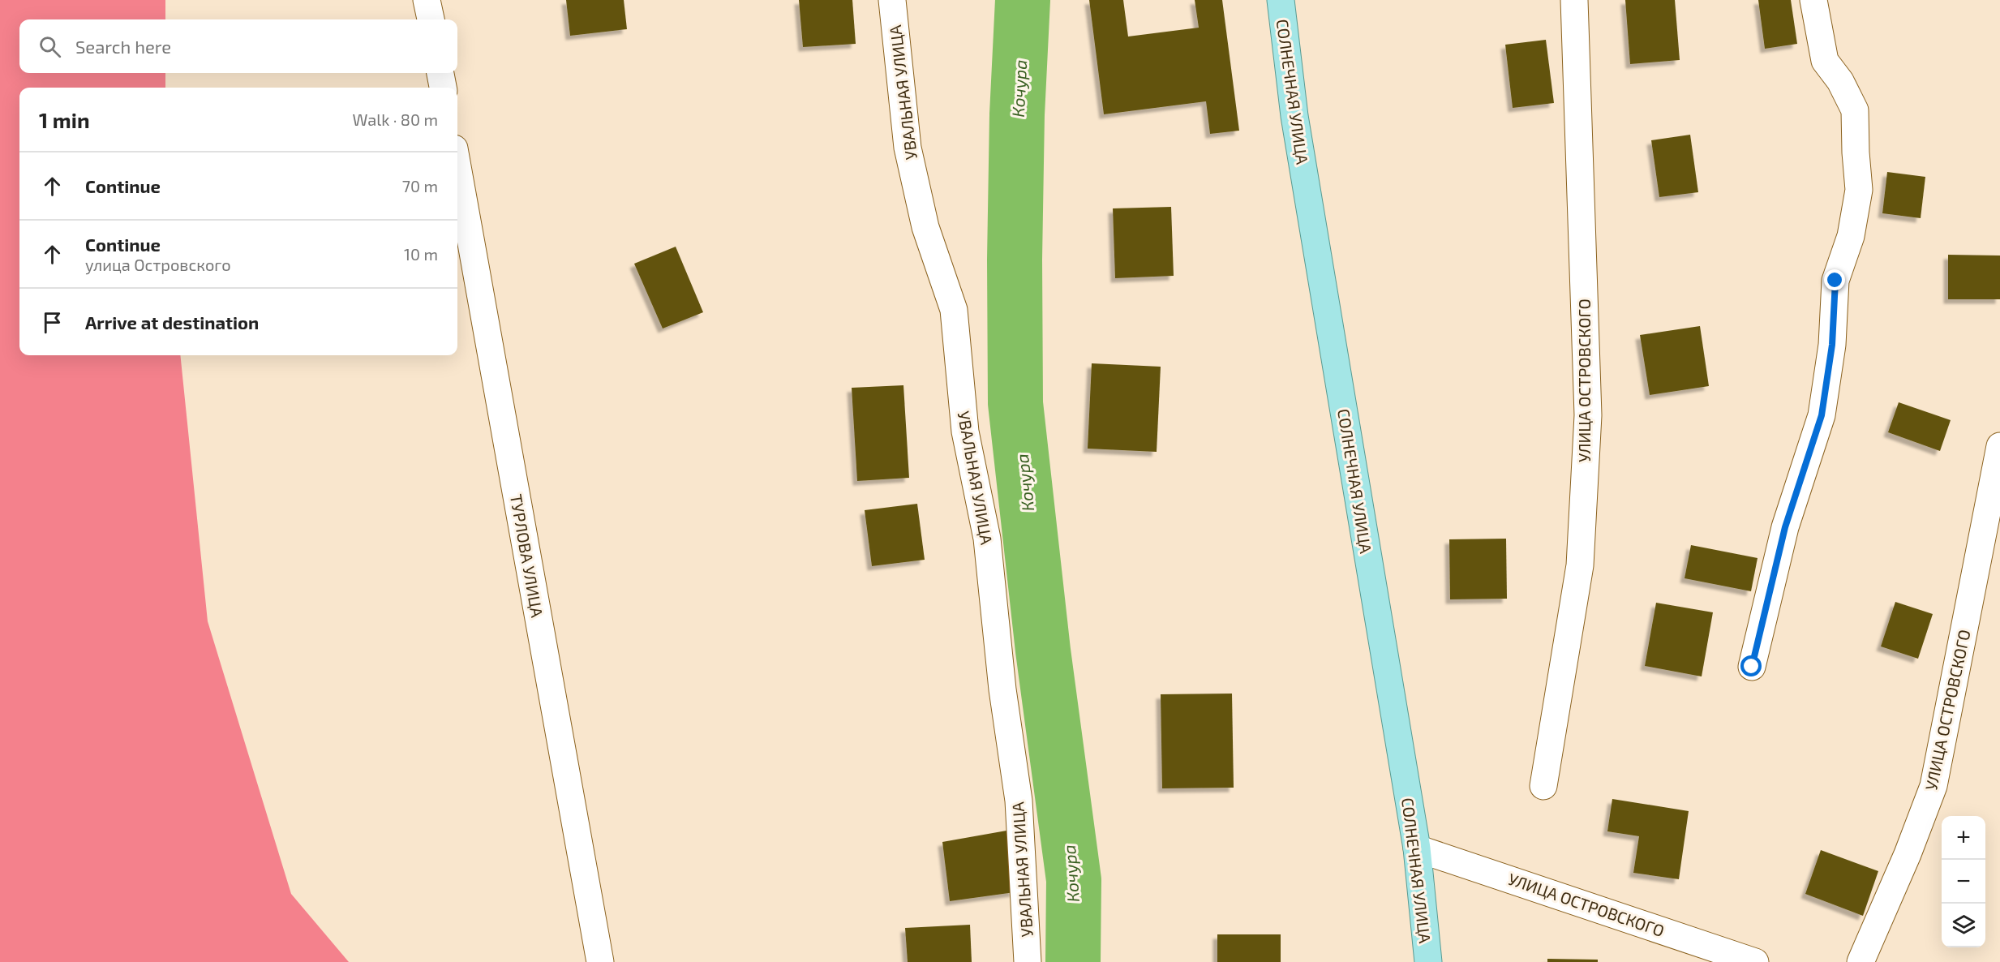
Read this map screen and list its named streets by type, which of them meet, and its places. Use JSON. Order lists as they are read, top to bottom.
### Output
{
  "streets": {
    "main road": ["СОЛНЕЧНАЯ УЛИЦА"],
    "street": ["УВАЛЬНАЯ УЛИЦА", "УЛИЦА ОСТРОВСКОГО", "ТУРЛОВА УЛИЦА"]
  },
  "crossings": [
    ["СОЛНЕЧНАЯ УЛИЦА", "УЛИЦА ОСТРОВСКОГО"]
  ],
  "water": ["Кочура"],
  "page": {
    "search": "Search here",
    "heading": ["1 min", "Walk · 80 m"],
    "list": [
      ["Continue", "70 m"],
      ["Continue", "улица Островского", "10 m"],
      "Arrive at destination"
    ],
    "map_buttons": ["+", "−"]
  }
}
